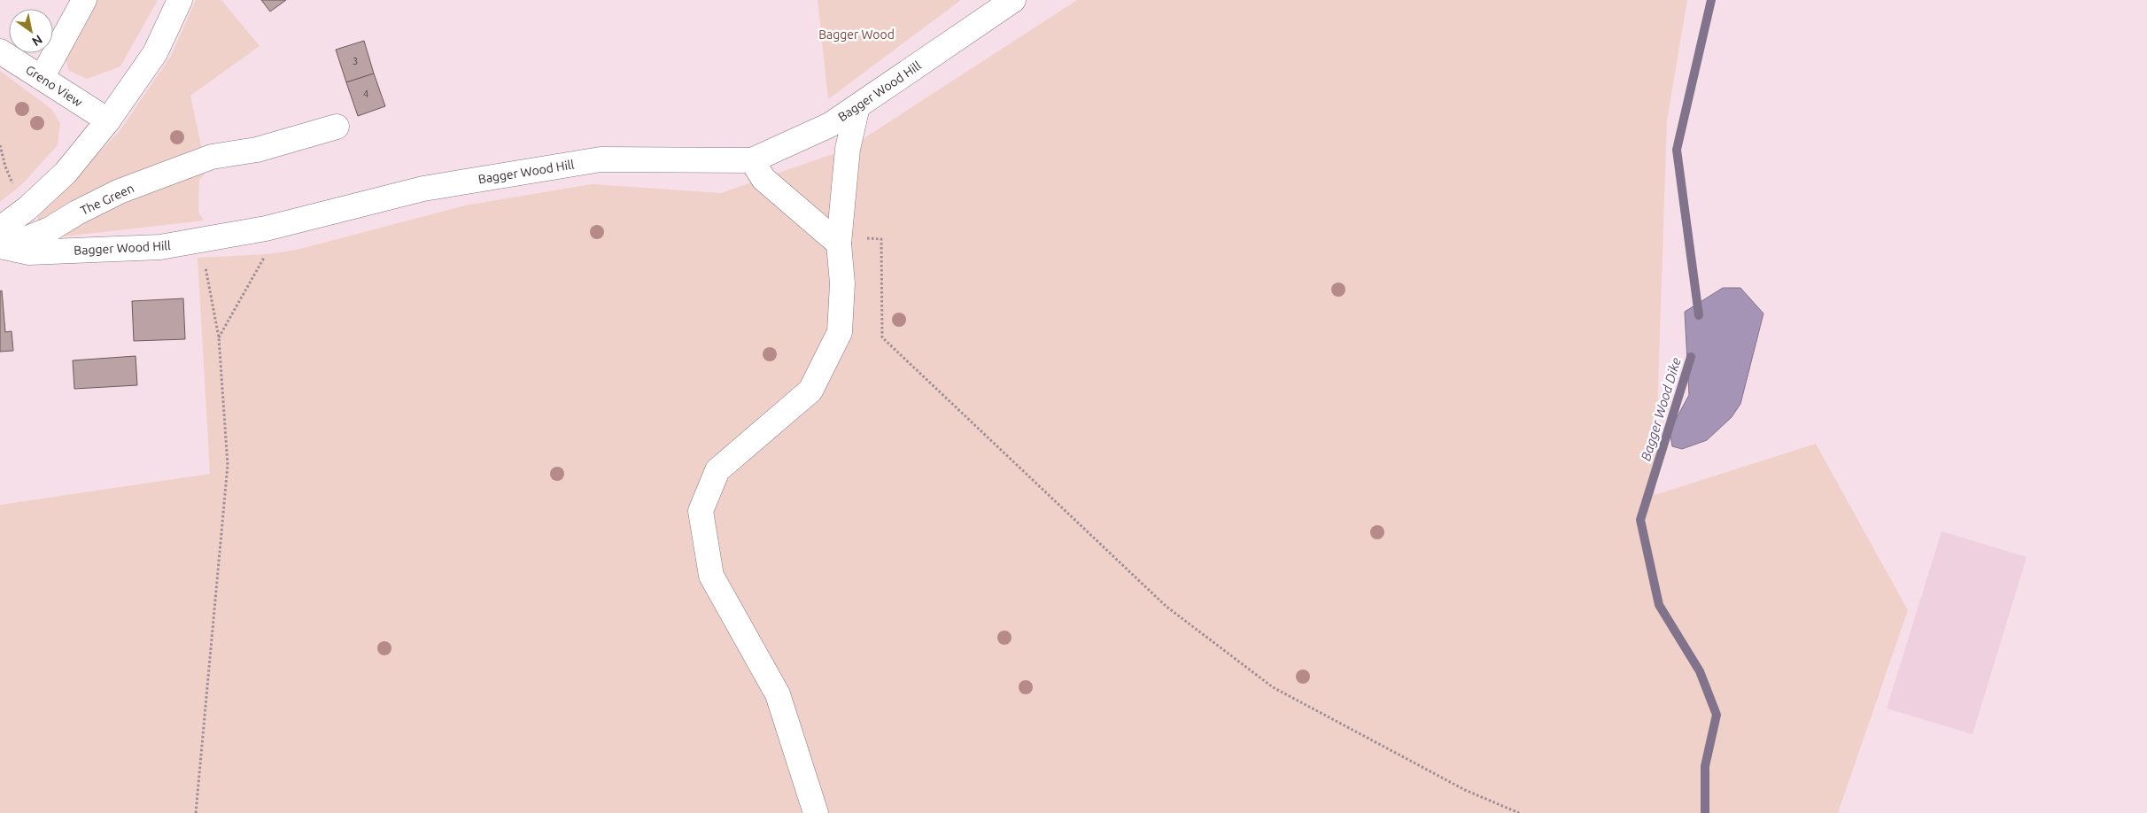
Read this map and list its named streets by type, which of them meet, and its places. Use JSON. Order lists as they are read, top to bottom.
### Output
{
  "streets": {
    "street": ["Greno View", "Bagger Wood Hill", "The Green"]
  },
  "crossings": [
    ["Bagger Wood Hill", "The Green"]
  ],
  "water": ["Bagger Wood Dike"],
  "parks": ["Bagger Wood"],
  "house_numbers": ["3", "4"],
  "north": "bottom right"
}
